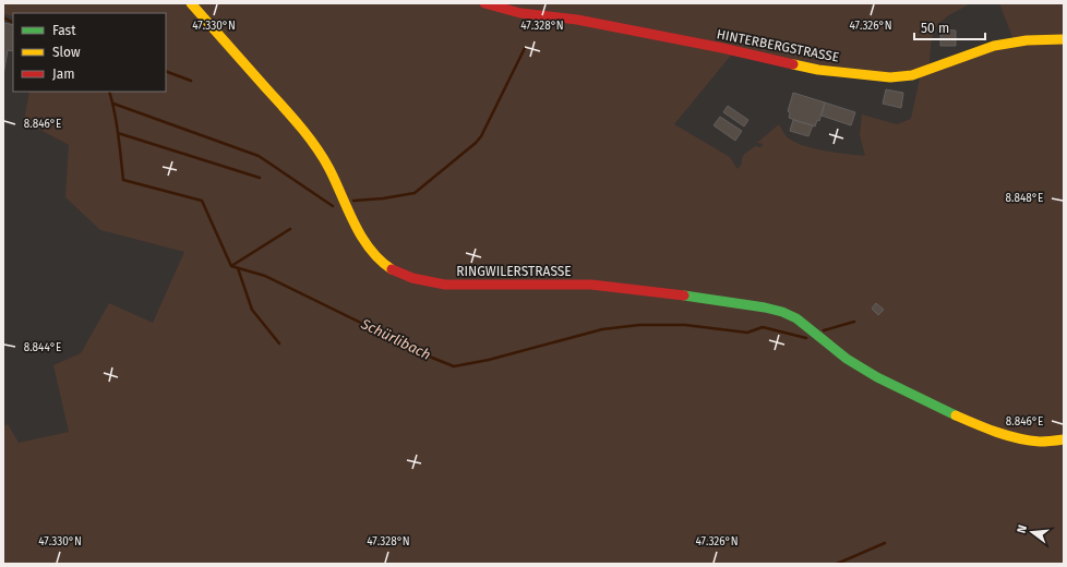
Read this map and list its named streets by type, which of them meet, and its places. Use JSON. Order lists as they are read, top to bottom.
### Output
{
  "streets": {
    "street": ["HINTERBERGSTRASSE", "RINGWILERSTRASSE"]
  },
  "water": ["Schürlibach"],
  "legend": ["Fast", "Slow", "Jam"],
  "scale_bar": "50 m",
  "north": "left",
  "coordinates": [
    "47.330°N",
    "47.328°N",
    "47.326°N",
    "8.846°E",
    "8.848°E",
    "8.844°E"
  ]
}
